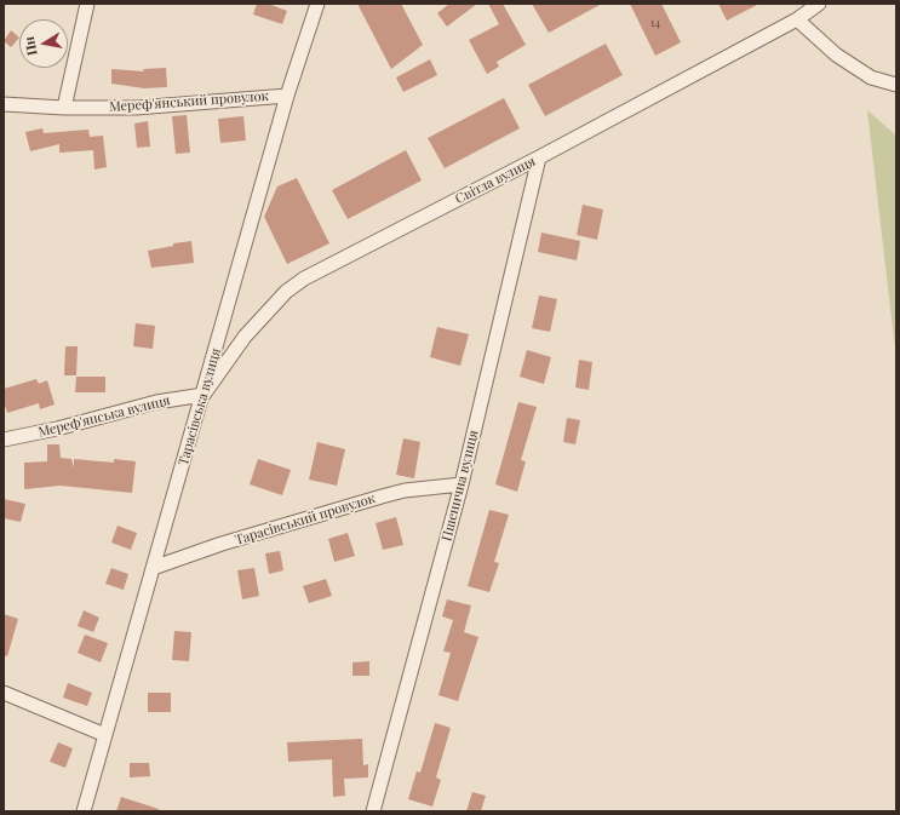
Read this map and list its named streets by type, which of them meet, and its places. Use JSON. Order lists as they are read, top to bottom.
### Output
{
  "streets": {
    "street": [
      "Мереф'янський провулок",
      "Світла вулиця",
      "Тарасівська вулиця",
      "Мереф'янська вулиця",
      "Пшенична вулиця",
      "Тарасівський провулок"
    ]
  },
  "crossings": [
    ["Мереф'янський провулок", "Тарасівська вулиця"],
    ["Світла вулиця", "Тарасівська вулиця"],
    ["Світла вулиця", "Мереф'янська вулиця"],
    ["Світла вулиця", "Пшенична вулиця"],
    ["Тарасівська вулиця", "Мереф'янська вулиця"],
    ["Тарасівська вулиця", "Тарасівський провулок"],
    ["Пшенична вулиця", "Тарасівський провулок"]
  ],
  "house_numbers": ["14"],
  "north": "left"
}
